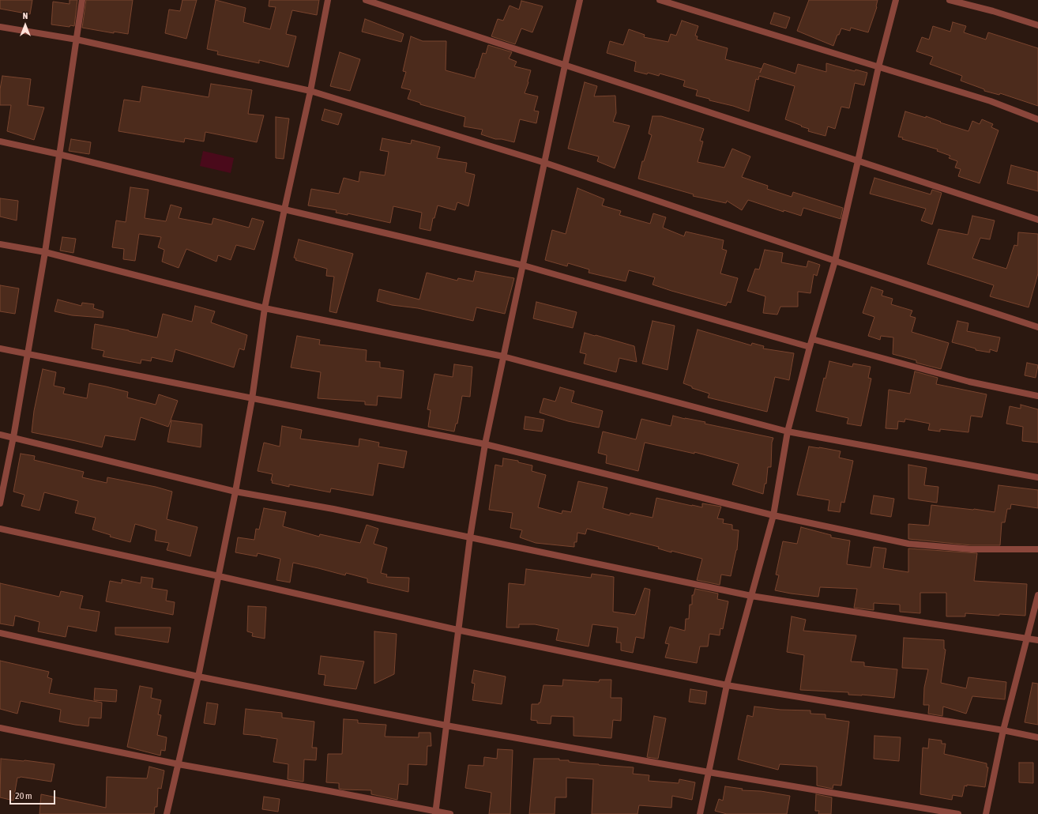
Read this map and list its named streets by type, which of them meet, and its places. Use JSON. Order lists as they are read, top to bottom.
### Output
{
  "scale_bar": "20 m",
  "north": "top"
}
